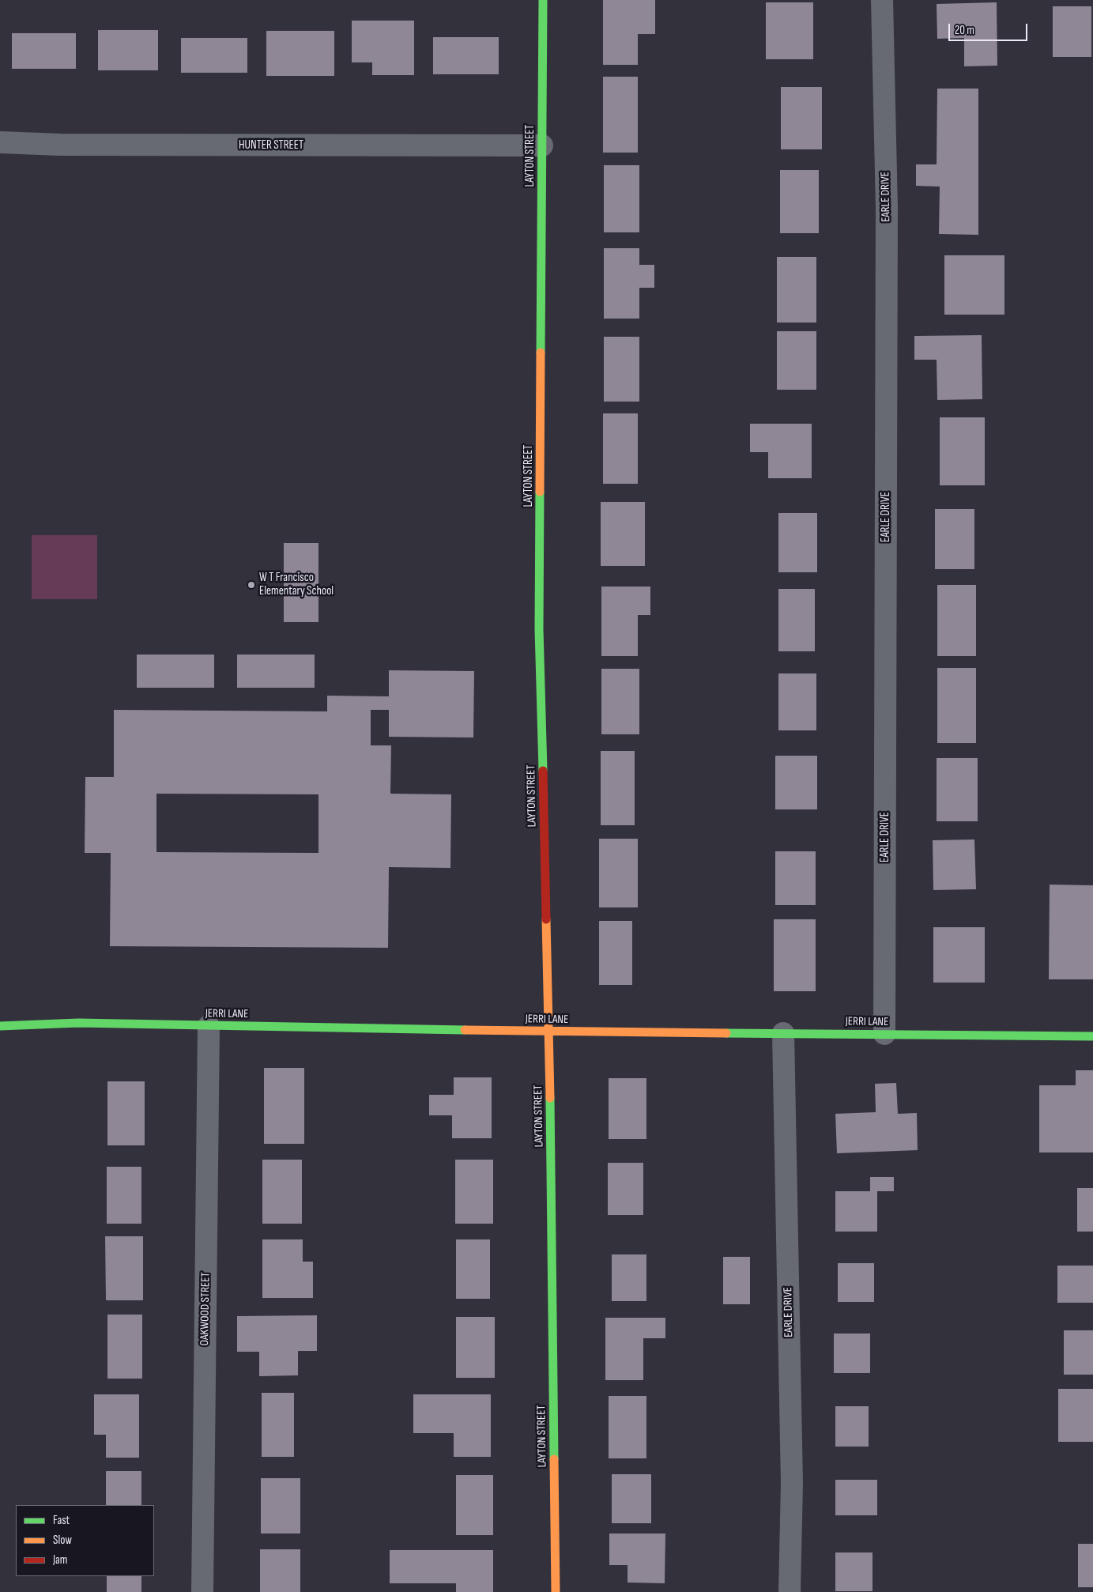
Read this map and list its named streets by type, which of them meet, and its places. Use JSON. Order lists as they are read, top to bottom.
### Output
{
  "streets": {
    "street": [
      "HUNTER STREET",
      "LAYTON STREET",
      "EARLE DRIVE",
      "JERRI LANE",
      "OAKWOOD STREET"
    ]
  },
  "crossings": [
    ["HUNTER STREET", "LAYTON STREET"],
    ["LAYTON STREET", "JERRI LANE"],
    ["EARLE DRIVE", "JERRI LANE"],
    ["JERRI LANE", "OAKWOOD STREET"]
  ],
  "places": ["W T Francisco Elementary School"],
  "legend": ["Fast", "Slow", "Jam"],
  "scale_bar": "20 m"
}
